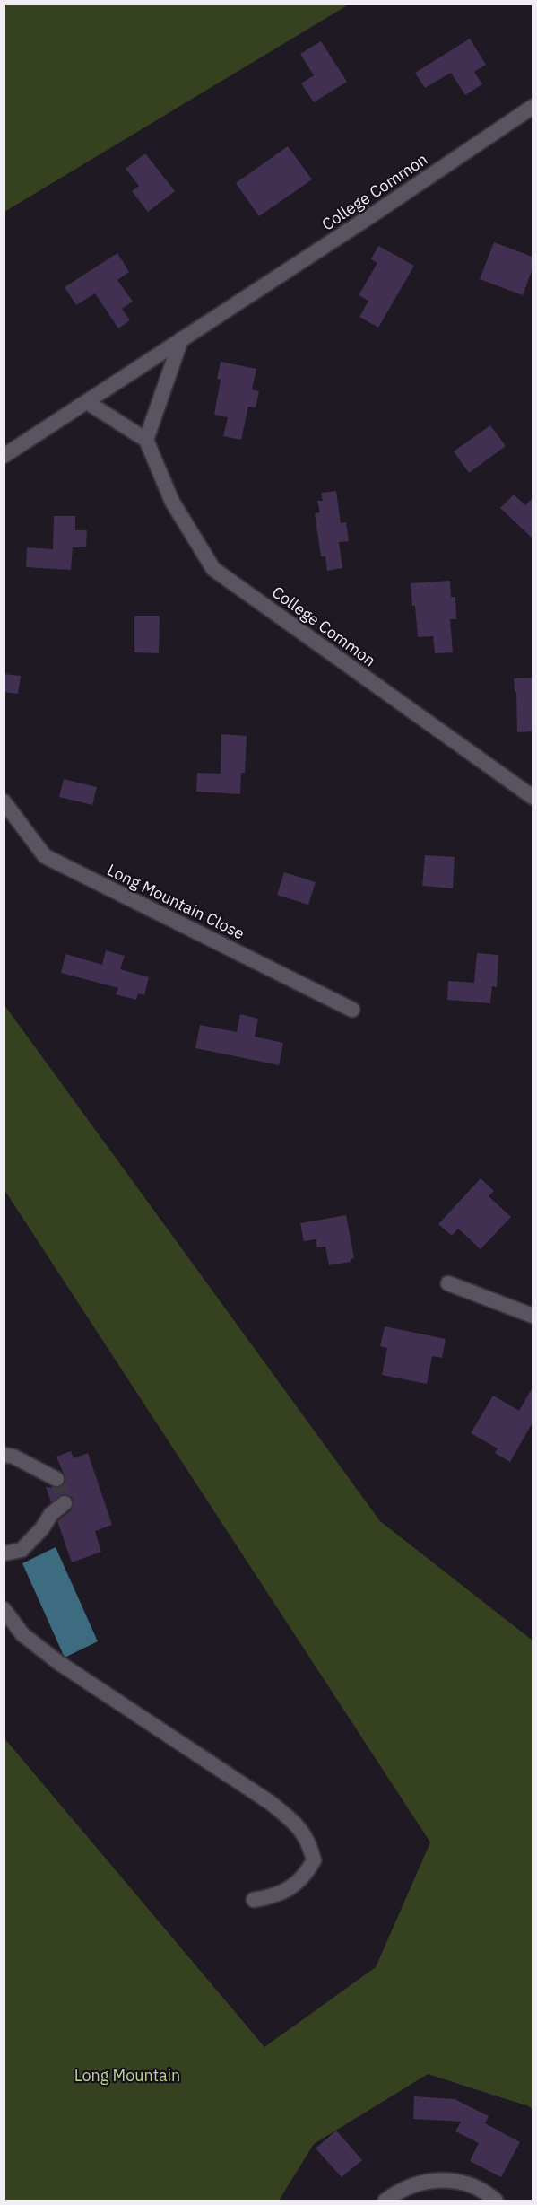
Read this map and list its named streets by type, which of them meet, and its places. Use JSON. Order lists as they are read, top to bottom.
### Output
{
  "streets": {
    "street": ["College Common", "Long Mountain Close"]
  },
  "parks": ["Long Mountain"]
}
